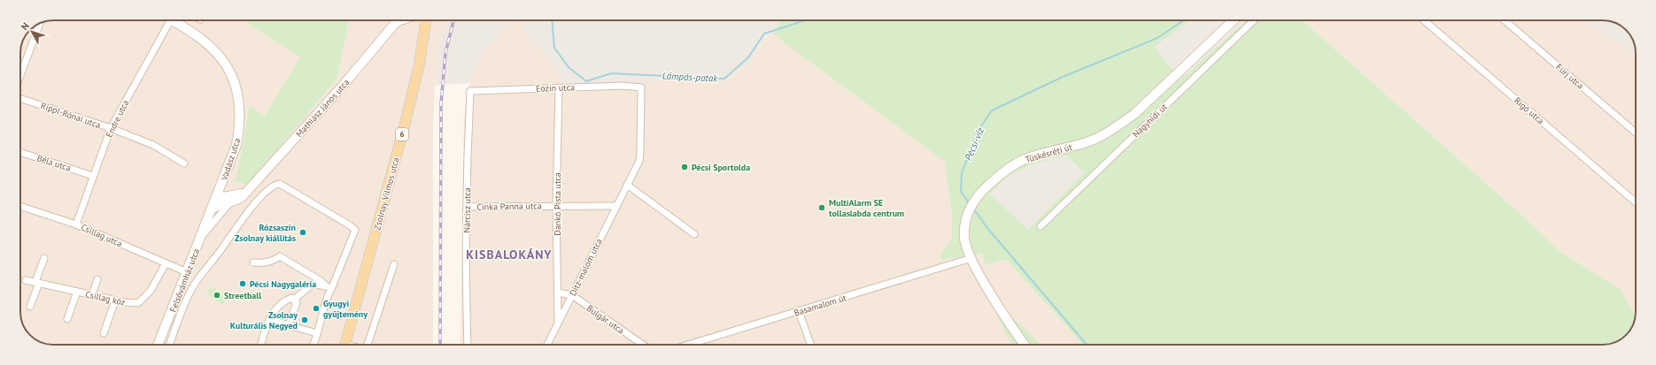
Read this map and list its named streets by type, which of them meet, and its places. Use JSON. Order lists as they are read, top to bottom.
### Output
{
  "streets": {
    "main road": ["6", "Zsolnay Vilmos utca"],
    "street": [
      "Fürj utca",
      "Eozin utca",
      "Mathiász János utca",
      "Rigó utca",
      "Rippl-Rónai utca",
      "Endre utca",
      "Nagyhidi út",
      "Tüskésréti út",
      "Vadász utca",
      "Béla utca",
      "Dankó Pista utca",
      "Cinka Panna utca",
      "Nárcisz utca",
      "Csillag utca",
      "Ditz-malom utca",
      "Felsővámház utca",
      "Csillag köz",
      "Basamalom út",
      "Bulgár utca"
    ]
  },
  "crossings": [
    ["Eozin utca", "Dankó Pista utca"],
    ["Eozin utca", "Nárcisz utca"],
    ["Eozin utca", "Ditz-malom utca"],
    ["Mathiász János utca", "Vadász utca"],
    ["Mathiász János utca", "Felsővámház utca"],
    ["Rippl-Rónai utca", "Endre utca"],
    ["Endre utca", "Béla utca"],
    ["Endre utca", "Csillag utca"],
    ["Tüskésréti út", "Basamalom út"],
    ["Vadász utca", "Felsővámház utca"],
    ["Dankó Pista utca", "Cinka Panna utca"],
    ["Dankó Pista utca", "Ditz-malom utca"],
    ["Dankó Pista utca", "Bulgár utca"],
    ["Cinka Panna utca", "Nárcisz utca"],
    ["Cinka Panna utca", "Ditz-malom utca"],
    ["Csillag utca", "Felsővámház utca"],
    ["Csillag utca", "Csillag köz"],
    ["Ditz-malom utca", "Bulgár utca"]
  ],
  "districts": ["KISBALOKÁNY"],
  "water": ["Lámpás-patak", "Pécsi-víz"],
  "places": [
    "Pécsi Sportolda",
    "MultiAlarm SE tollaslabda centrum",
    "Rózsaszín Zsolnay kiállítás",
    "Pécsi Nagygaléria",
    "Streetball",
    "Gyugyi gyűjtemény",
    "Zsolnay Kulturális Negyed"
  ],
  "north": "top left"
}
